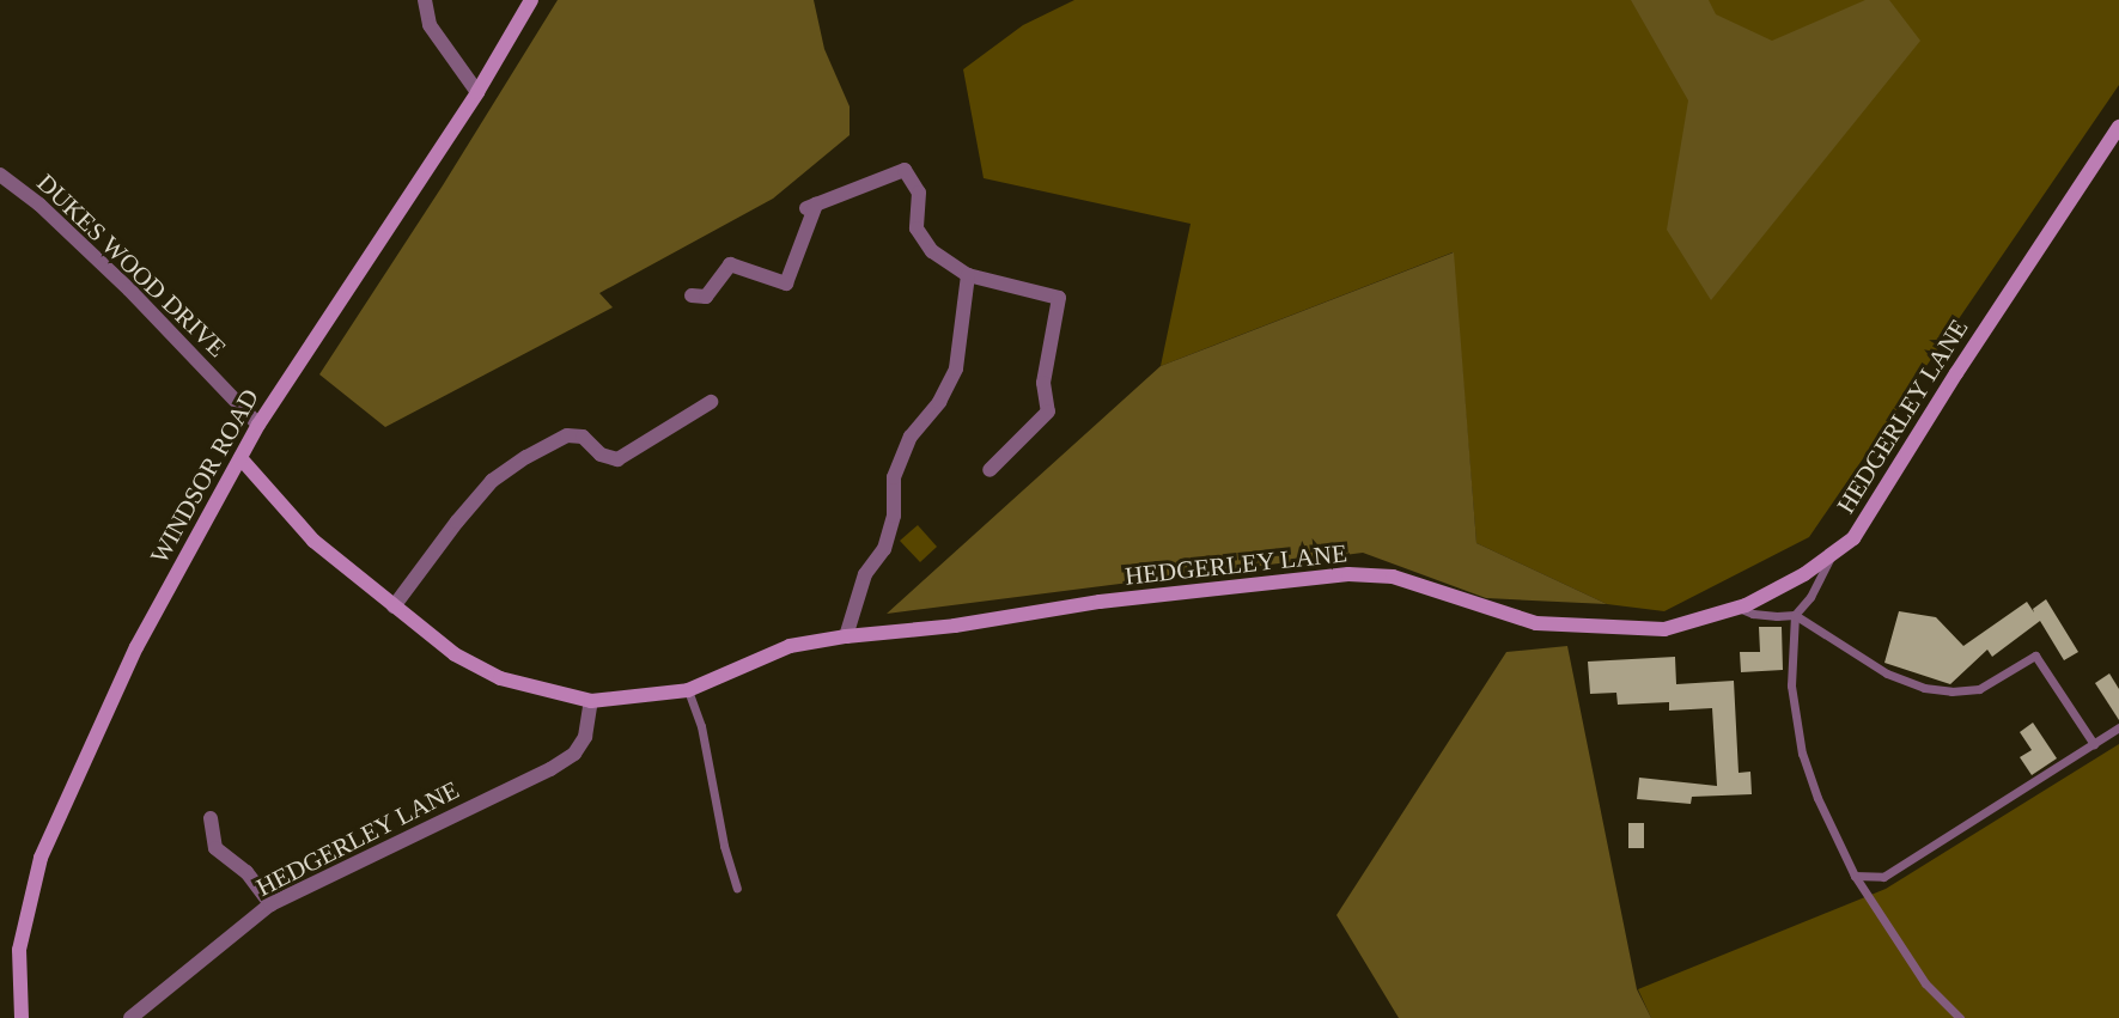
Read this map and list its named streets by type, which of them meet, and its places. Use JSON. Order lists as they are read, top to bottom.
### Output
{
  "streets": {
    "street": ["DUKES WOOD DRIVE", "HEDGERLEY LANE", "WINDSOR ROAD"]
  },
  "crossings": [
    ["DUKES WOOD DRIVE", "WINDSOR ROAD"],
    ["HEDGERLEY LANE", "WINDSOR ROAD"]
  ]
}
